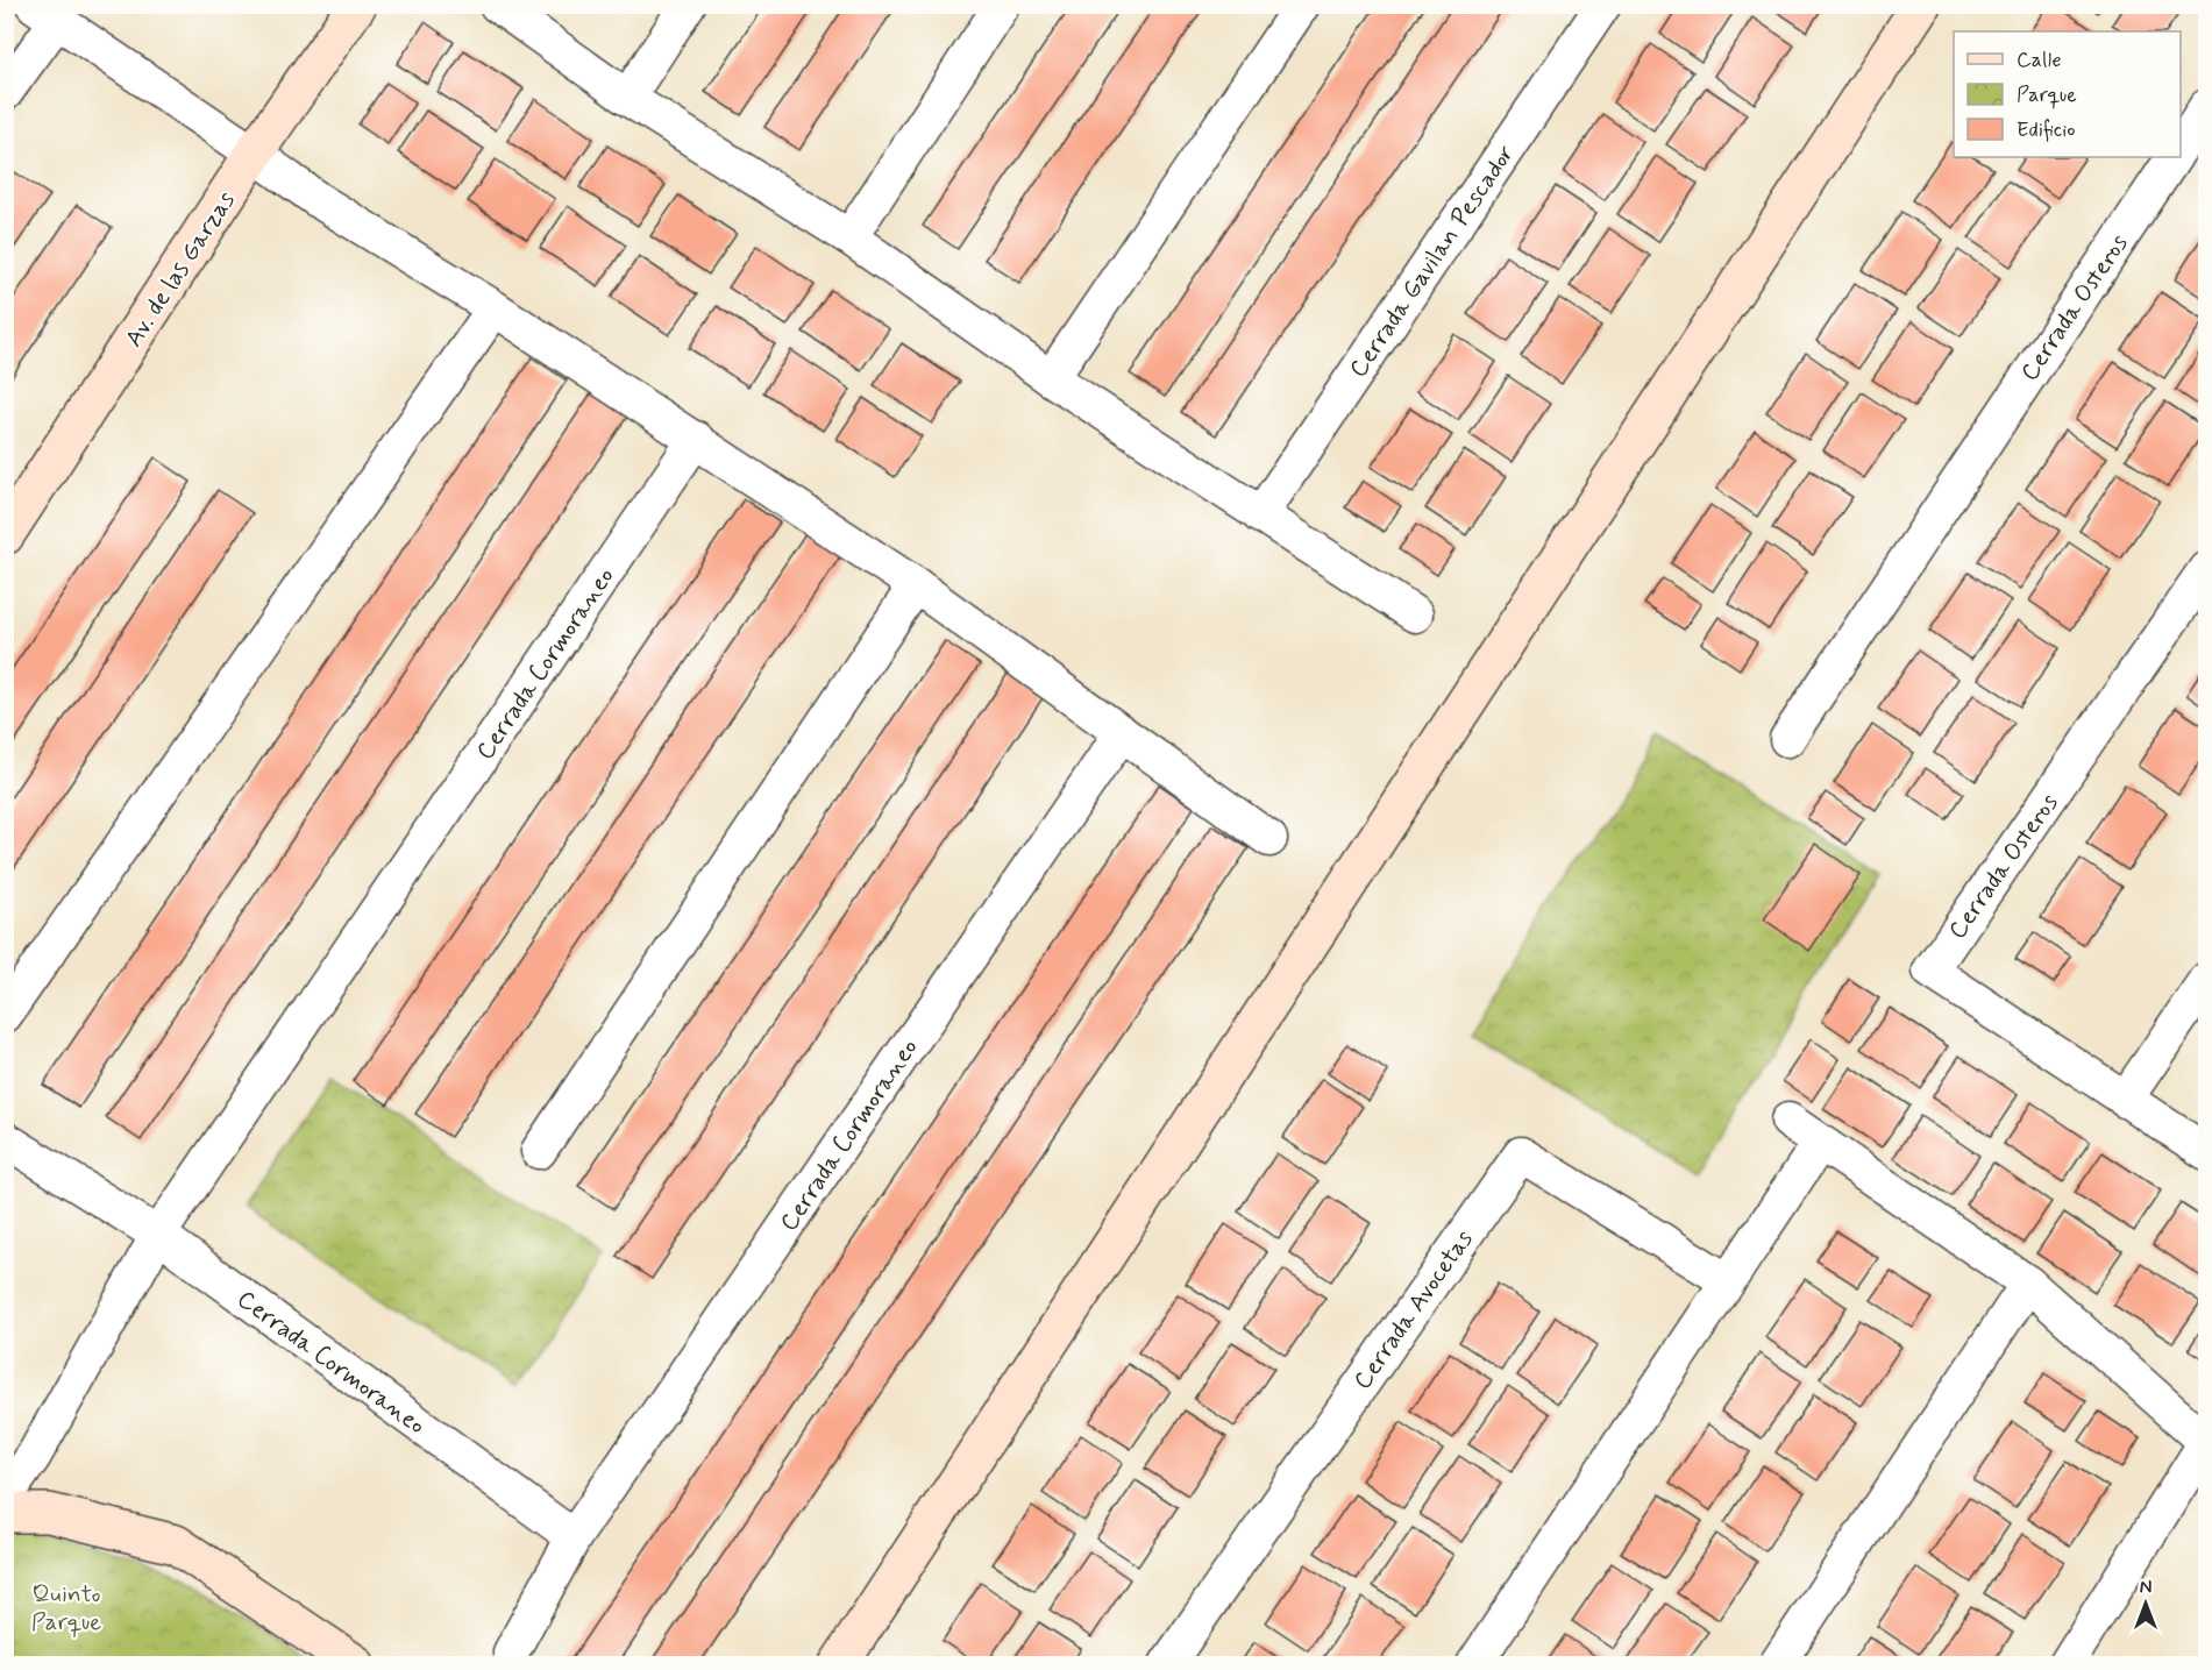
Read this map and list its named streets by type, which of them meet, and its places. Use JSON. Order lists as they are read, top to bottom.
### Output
{
  "streets": {
    "street": [
      "Cerrada Gavilan Pescador",
      "Av. de las Garzas",
      "Cerrada Osteros",
      "Cerrada Cormoraneo",
      "Cerrada Avocetas"
    ]
  },
  "parks": ["Quinto Parque"],
  "legend": ["Calle", "Parque", "Edificio"],
  "north": "top"
}
